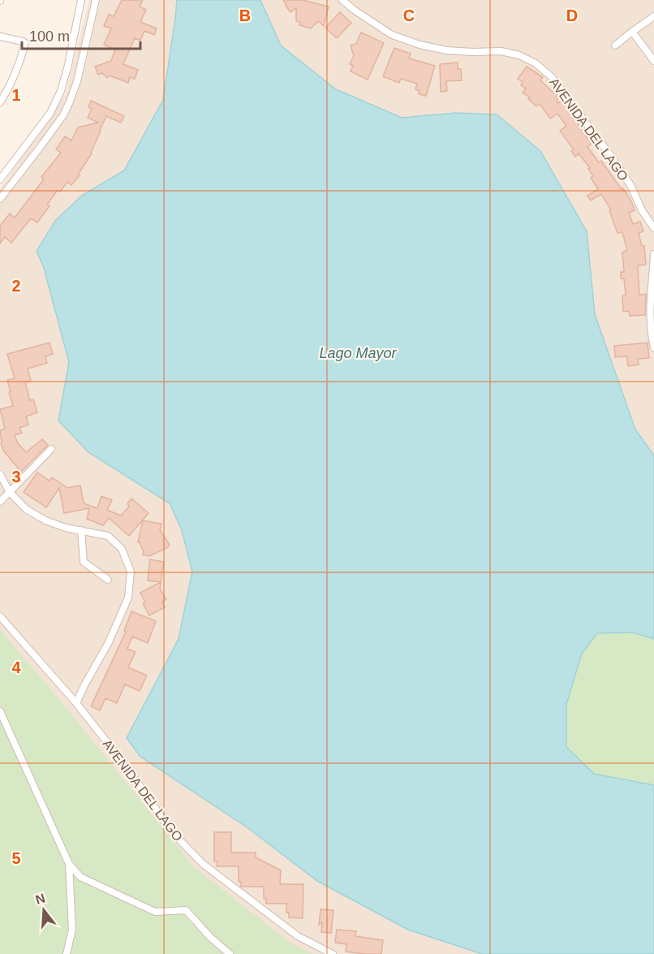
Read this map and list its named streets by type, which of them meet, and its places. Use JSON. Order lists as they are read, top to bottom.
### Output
{
  "streets": {
    "street": ["AVENIDA DEL LAGO"]
  },
  "water": ["Lago Mayor"],
  "scale_bar": "100 m",
  "north": "top",
  "grid": {
    "columns": ["B", "C", "D"],
    "rows": [
      "1",
      "2",
      "3",
      "4",
      "5"
    ]
  }
}
